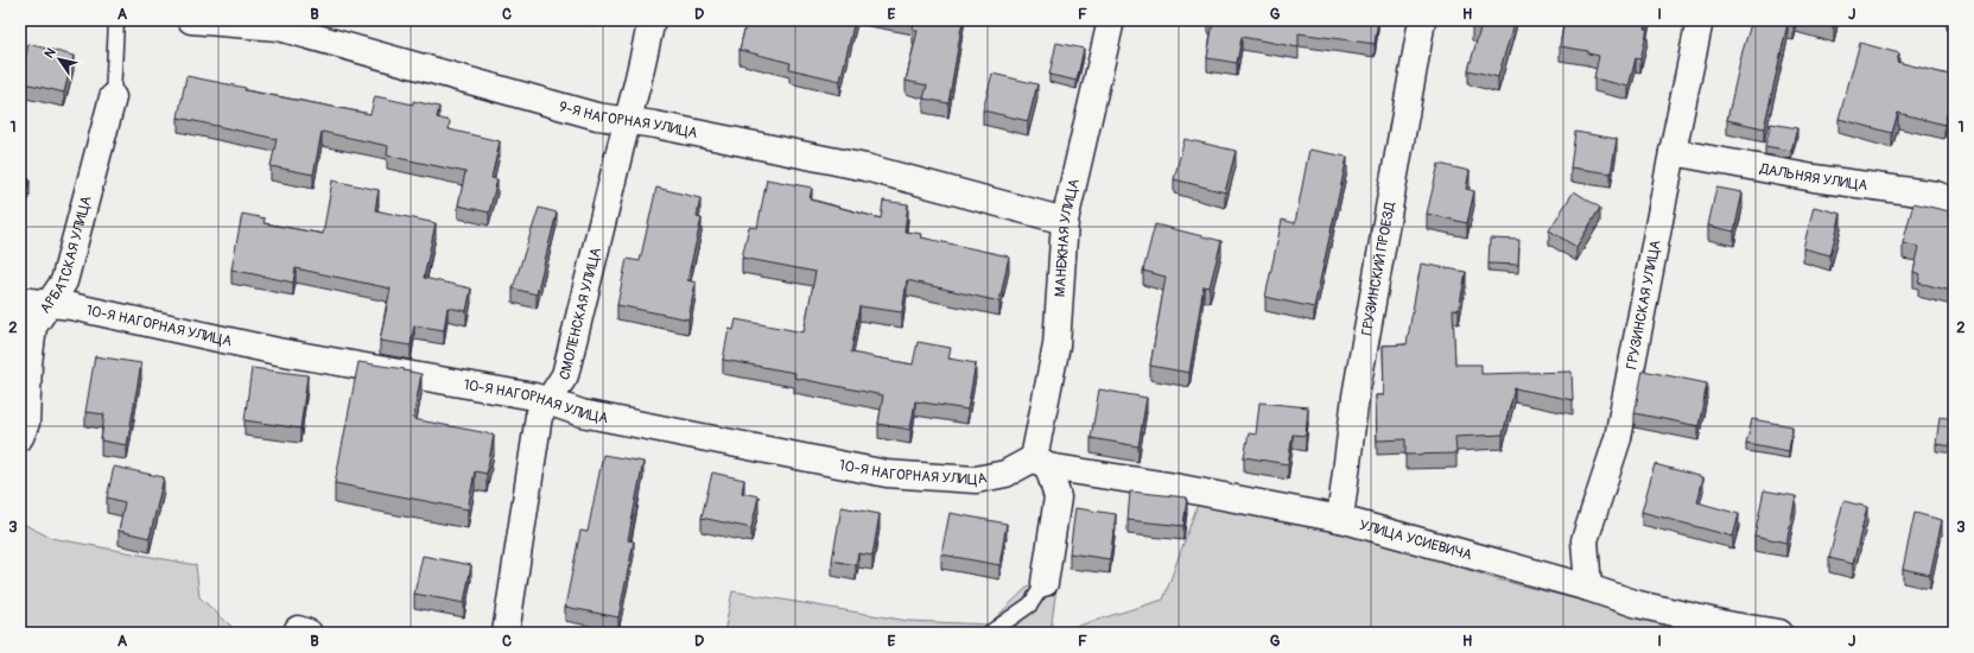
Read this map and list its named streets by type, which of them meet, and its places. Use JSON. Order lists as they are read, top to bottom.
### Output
{
  "streets": {
    "street": [
      "9-Я НАГОРНАЯ УЛИЦА",
      "ДАЛЬНЯЯ УЛИЦА",
      "МАНЕЖНАЯ УЛИЦА",
      "АРБАТСКАЯ УЛИЦА",
      "ГРУЗИНСКИЙ ПРОЕЗД",
      "ГРУЗИНСКАЯ УЛИЦА",
      "СМОЛЕНСКАЯ УЛИЦА",
      "10-Я НАГОРНАЯ УЛИЦА",
      "УЛИЦА УСИЕВИЧА"
    ]
  },
  "crossings": [
    ["9-Я НАГОРНАЯ УЛИЦА", "МАНЕЖНАЯ УЛИЦА"],
    ["9-Я НАГОРНАЯ УЛИЦА", "СМОЛЕНСКАЯ УЛИЦА"],
    ["ДАЛЬНЯЯ УЛИЦА", "ГРУЗИНСКАЯ УЛИЦА"],
    ["МАНЕЖНАЯ УЛИЦА", "10-Я НАГОРНАЯ УЛИЦА"],
    ["МАНЕЖНАЯ УЛИЦА", "УЛИЦА УСИЕВИЧА"],
    ["АРБАТСКАЯ УЛИЦА", "10-Я НАГОРНАЯ УЛИЦА"],
    ["ГРУЗИНСКИЙ ПРОЕЗД", "УЛИЦА УСИЕВИЧА"],
    ["ГРУЗИНСКАЯ УЛИЦА", "УЛИЦА УСИЕВИЧА"],
    ["СМОЛЕНСКАЯ УЛИЦА", "10-Я НАГОРНАЯ УЛИЦА"],
    ["10-Я НАГОРНАЯ УЛИЦА", "УЛИЦА УСИЕВИЧА"]
  ],
  "north": "top left",
  "grid": {
    "columns": [
      "A",
      "B",
      "C",
      "D",
      "E",
      "F",
      "G",
      "H",
      "I",
      "J"
    ],
    "rows": ["1", "2", "3"]
  }
}
